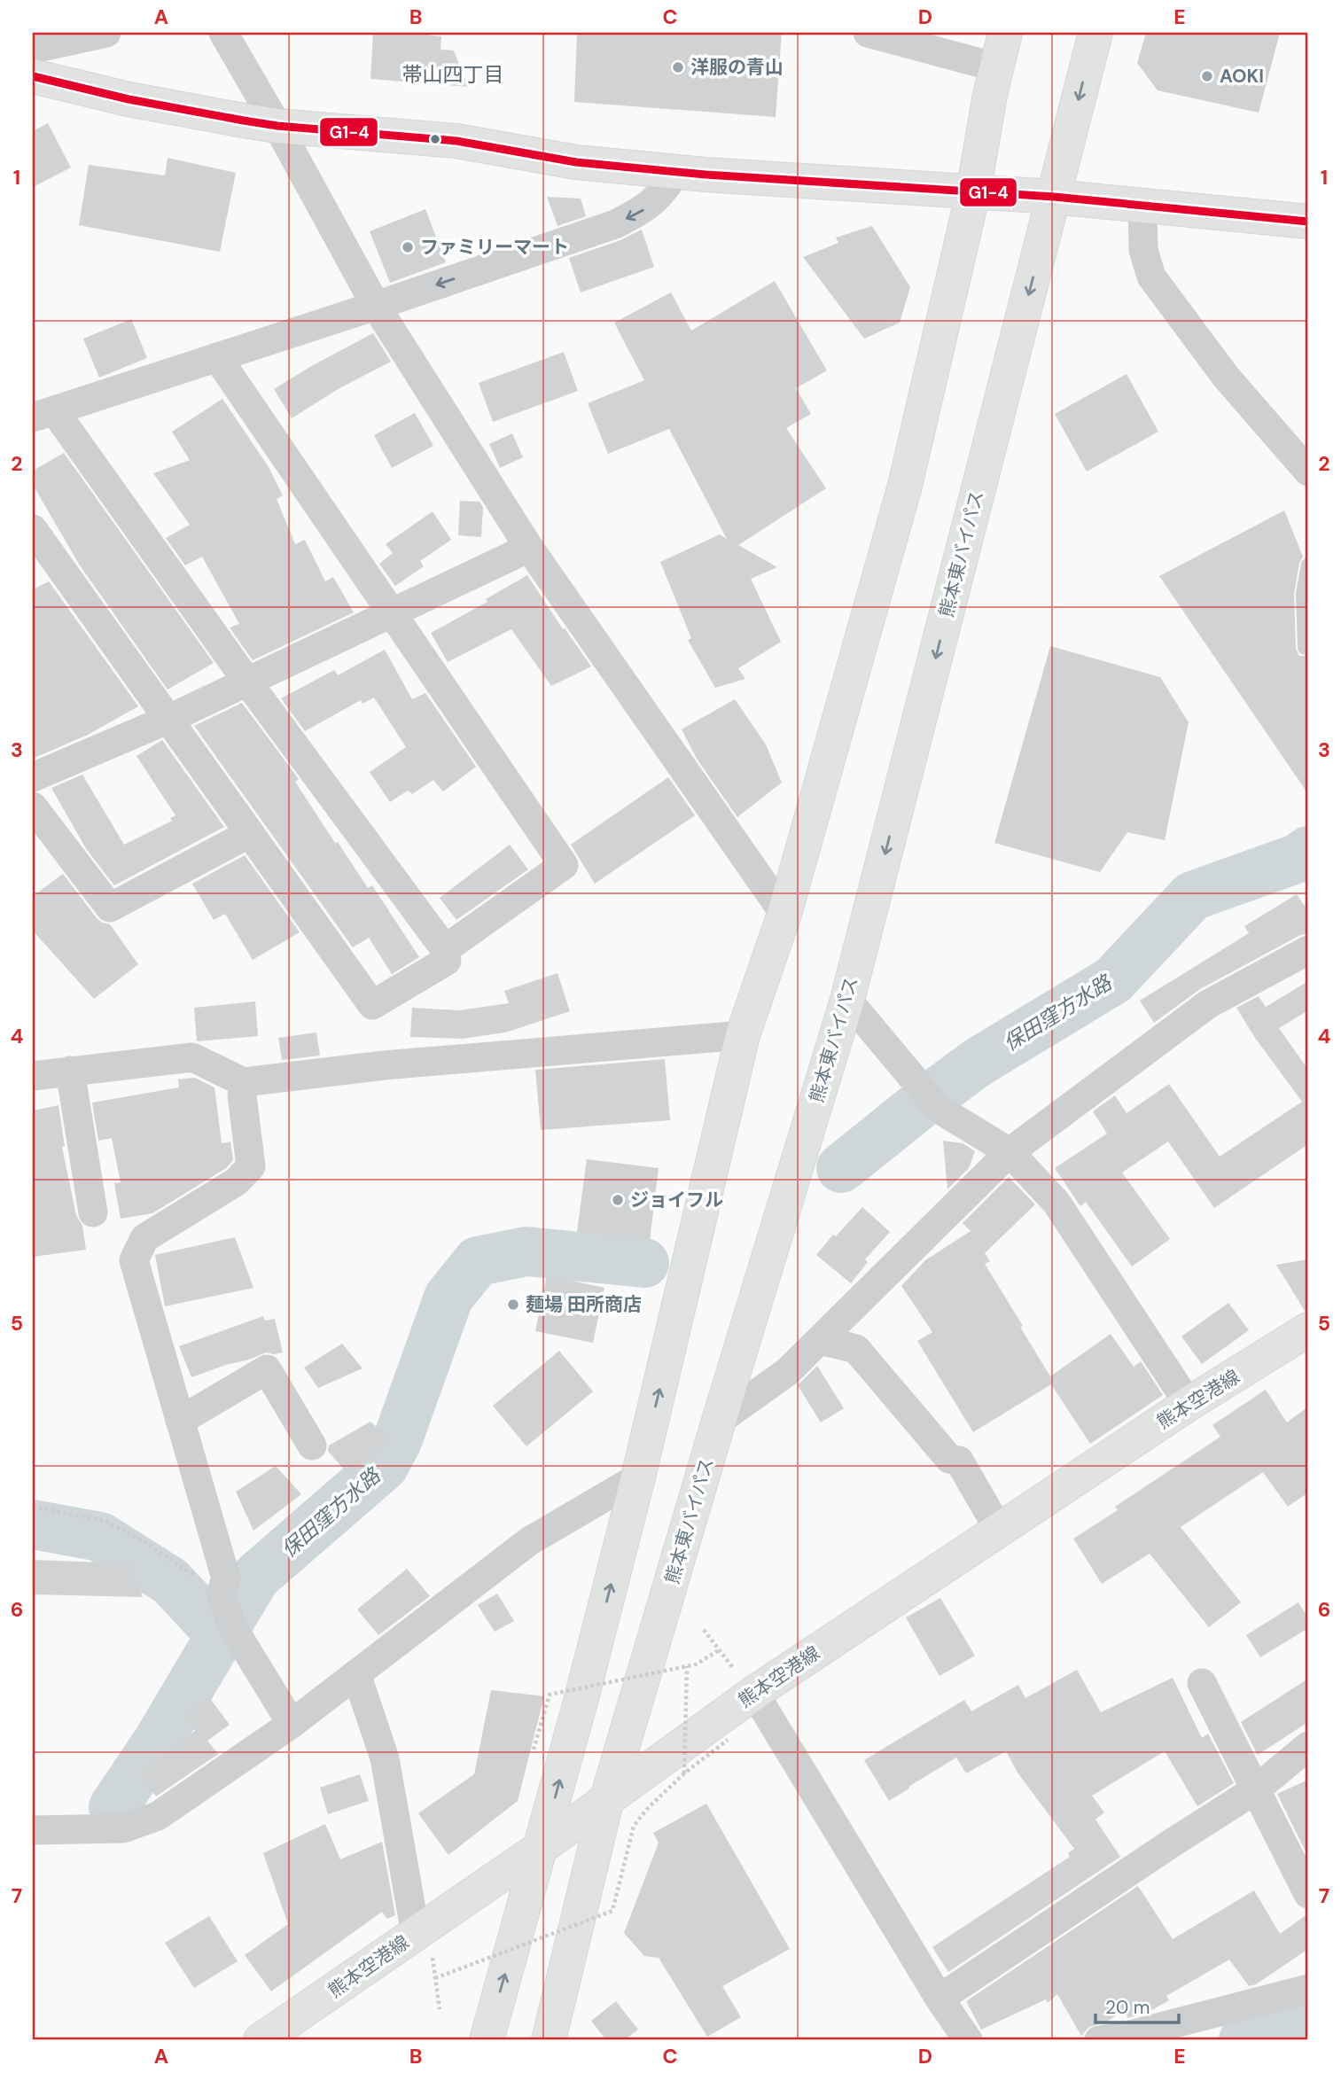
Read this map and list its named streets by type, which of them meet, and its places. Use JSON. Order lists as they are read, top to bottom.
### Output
{
  "streets": {
    "main road": ["熊本東バイパス", "熊本空港線"]
  },
  "crossings": [
    ["熊本東バイパス", "熊本空港線"]
  ],
  "districts": ["帯山四丁目"],
  "water": ["保田窪方水路"],
  "places": [
    "洋服の青山",
    "AOKI",
    "ファミリーマート",
    "ジョイフル",
    "麺場 田所商店"
  ],
  "lines": ["transit line G1-4"],
  "scale_bar": "20 m",
  "grid": {
    "columns": [
      "A",
      "B",
      "C",
      "D",
      "E"
    ],
    "rows": [
      "1",
      "2",
      "3",
      "4",
      "5",
      "6",
      "7"
    ]
  }
}
